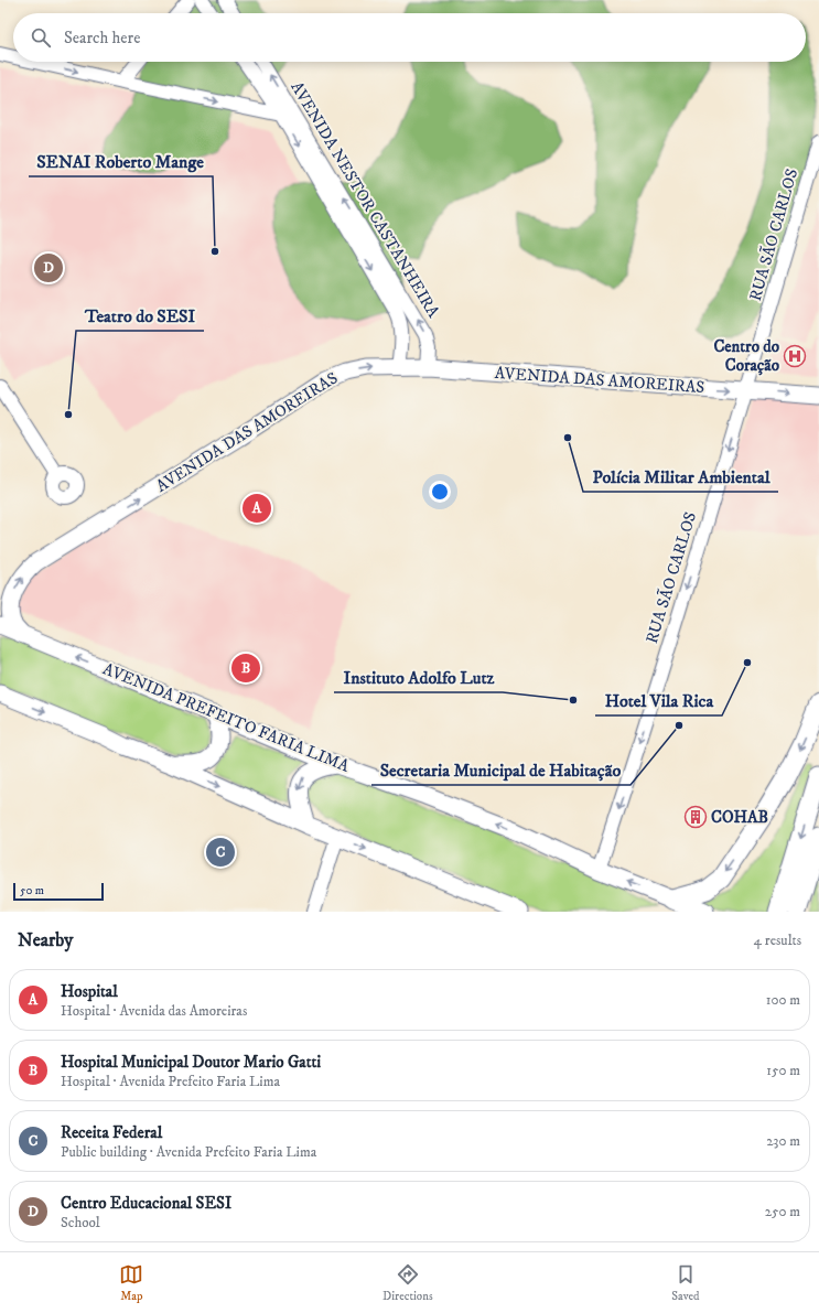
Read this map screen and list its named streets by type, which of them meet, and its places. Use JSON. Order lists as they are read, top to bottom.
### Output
{
  "streets": {
    "main road": ["AVENIDA DAS AMOREIRAS", "AVENIDA PREFEITO FARIA LIMA"],
    "street": ["AVENIDA NESTOR CASTANHEIRA", "RUA SÃO CARLOS"]
  },
  "crossings": [
    ["AVENIDA NESTOR CASTANHEIRA", "AVENIDA DAS AMOREIRAS"],
    ["RUA SÃO CARLOS", "AVENIDA DAS AMOREIRAS"],
    ["RUA SÃO CARLOS", "AVENIDA PREFEITO FARIA LIMA"],
    ["AVENIDA DAS AMOREIRAS", "AVENIDA PREFEITO FARIA LIMA"]
  ],
  "one_way": ["RUA SÃO CARLOS", "AVENIDA DAS AMOREIRAS"],
  "places": {
    "other": [
      "SENAI Roberto Mange",
      "Teatro do SESI",
      "Polícia Militar Ambiental",
      "Hotel Vila Rica",
      "Instituto Adolfo Lutz",
      "Secretaria Municipal de Habitação"
    ],
    "hospital": ["Centro do Coração"],
    "building": ["COHAB"]
  },
  "scale_bar": "50 m",
  "page": {
    "search": "Search here",
    "pins": [
      "D",
      "A",
      "B",
      "C"
    ],
    "scale": "50 m",
    "heading": ["Nearby", "4 results"],
    "list": [
      {
        "mark": "A",
        "name": "Hospital",
        "note": "Hospital · Avenida das Amoreiras",
        "value": "100 m"
      },
      {
        "mark": "B",
        "name": "Hospital Municipal Doutor Mario Gatti",
        "note": "Hospital · Avenida Prefeito Faria Lima",
        "value": "150 m"
      },
      {
        "mark": "C",
        "name": "Receita Federal",
        "note": "Public building · Avenida Prefeito Faria Lima",
        "value": "230 m"
      },
      {
        "mark": "D",
        "name": "Centro Educacional SESI",
        "note": "School",
        "value": "250 m"
      }
    ],
    "nav": ["Map", "Directions", "Saved"]
  }
}
